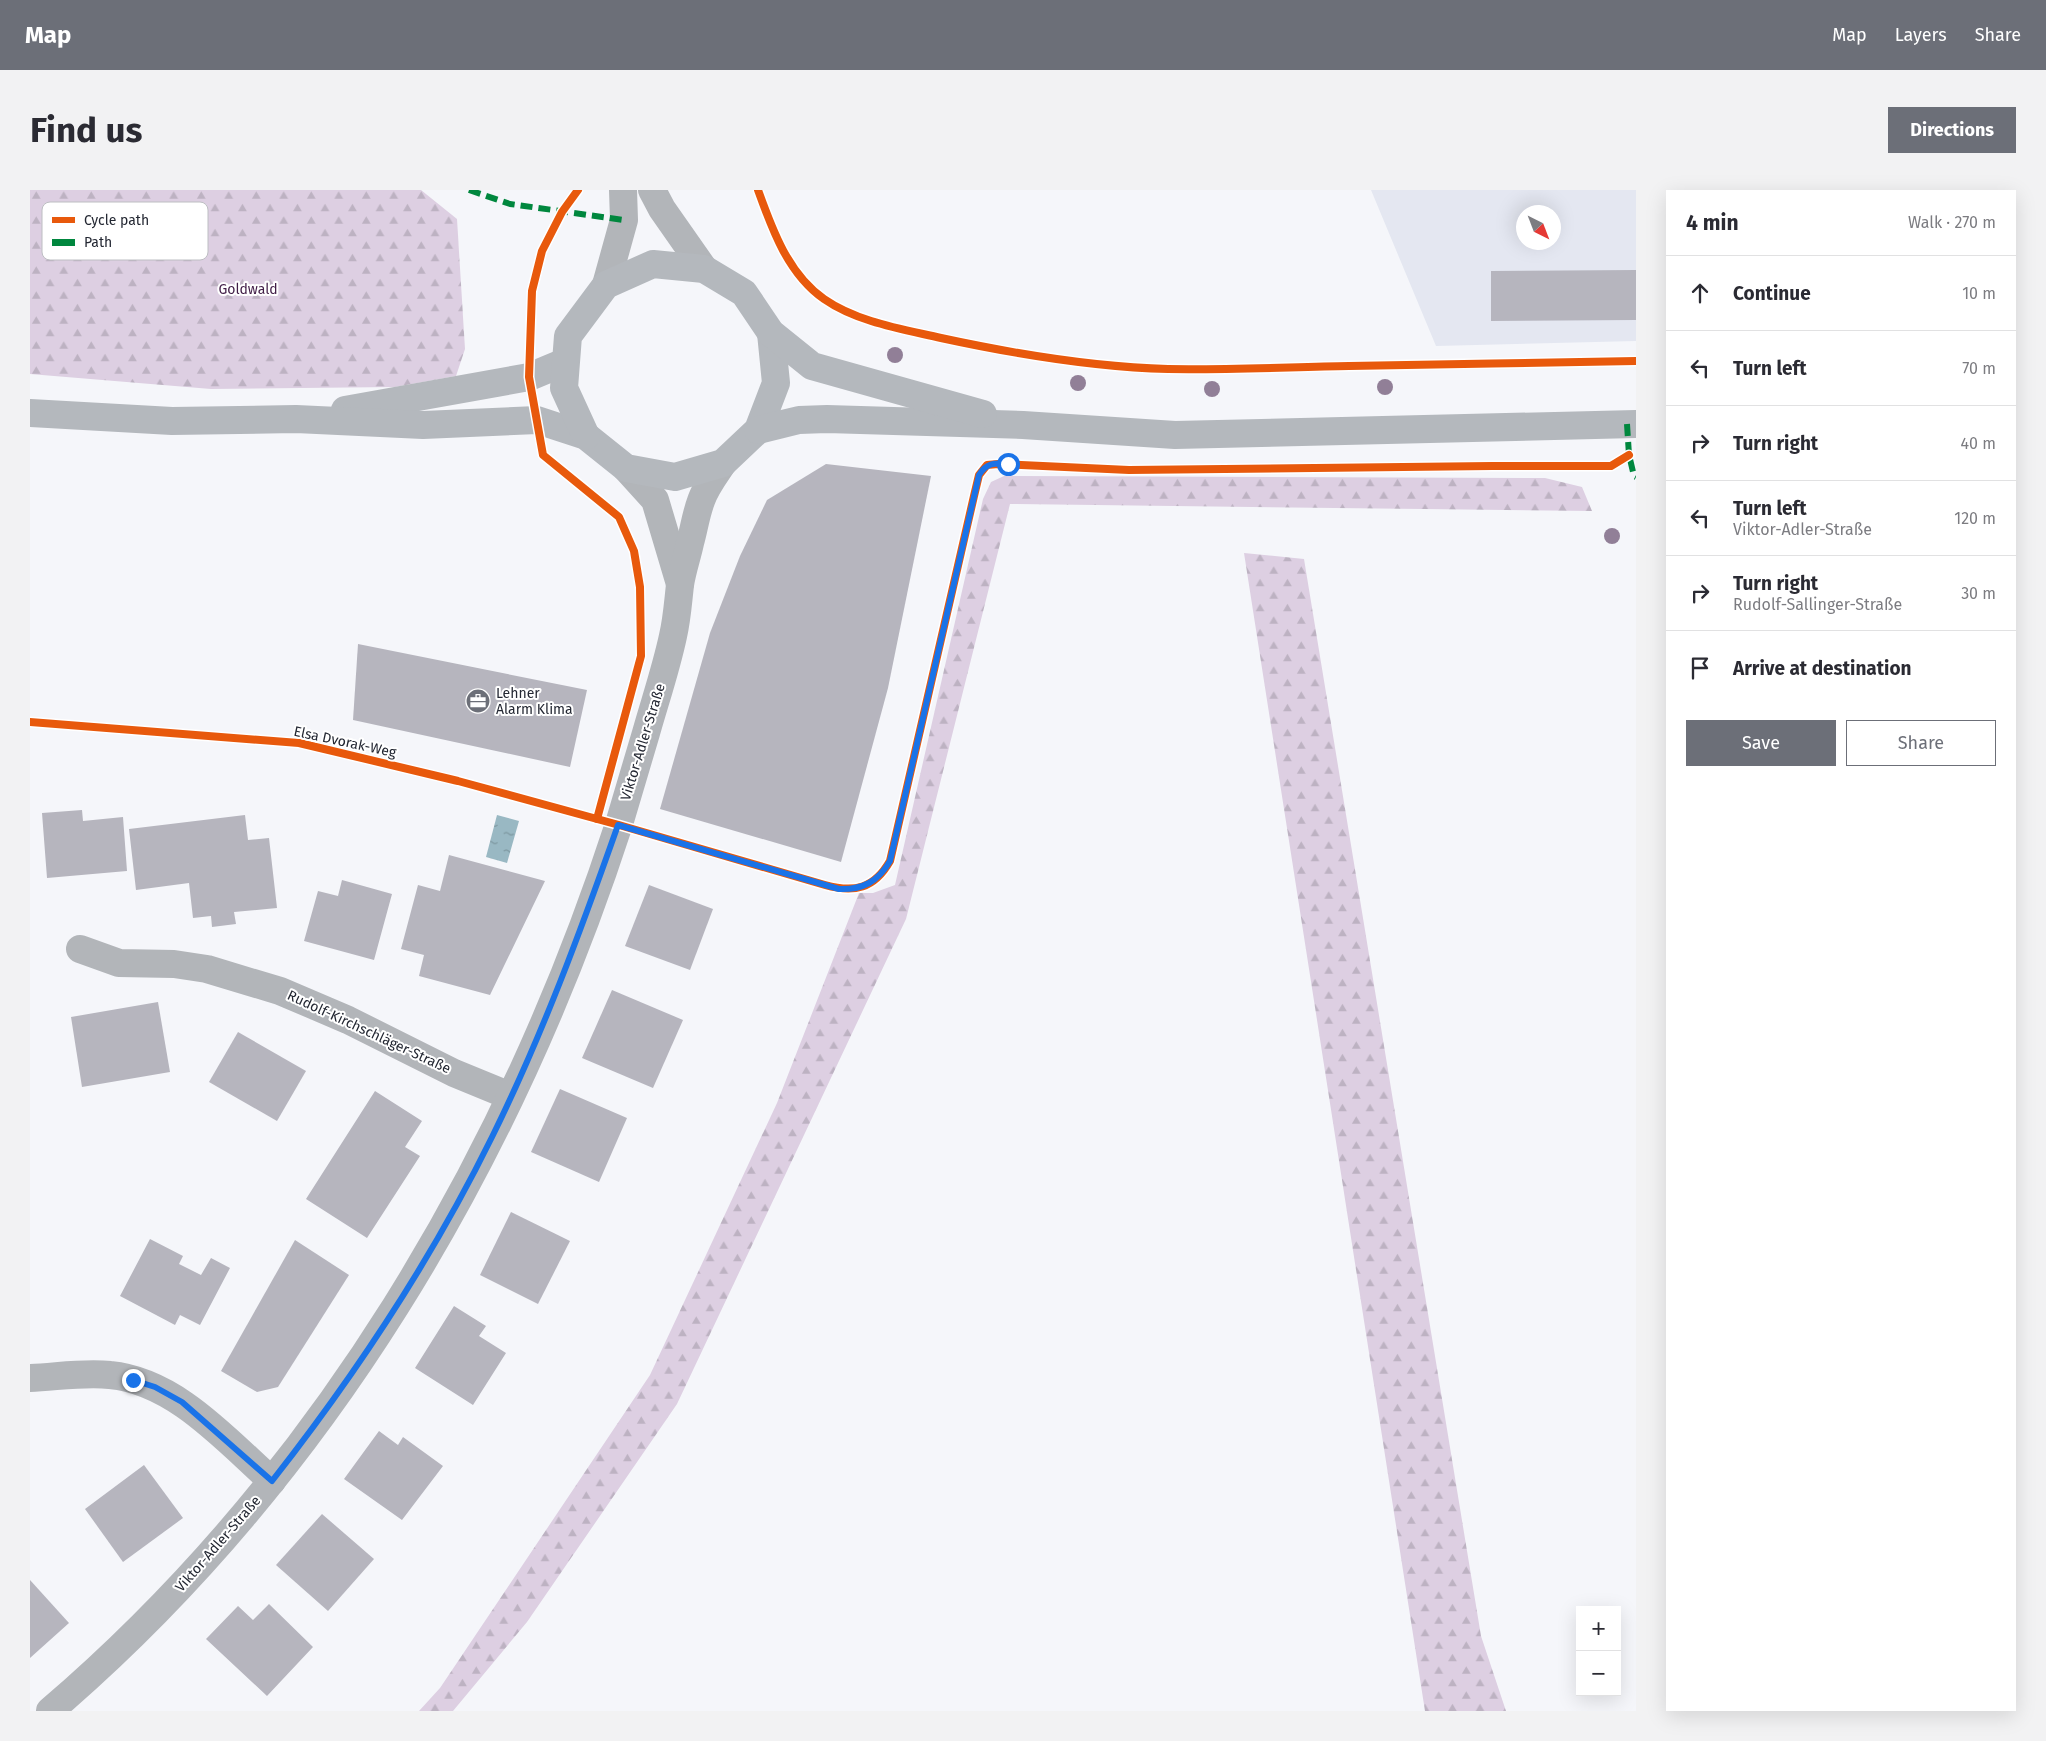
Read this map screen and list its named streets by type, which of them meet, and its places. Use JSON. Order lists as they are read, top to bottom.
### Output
{
  "streets": {
    "street": ["Viktor-Adler-Straße", "Rudolf-Kirchschläger-Straße"],
    "cycle path": ["Elsa Dvorak-Weg"]
  },
  "crossings": [
    ["Viktor-Adler-Straße", "Rudolf-Kirchschläger-Straße"]
  ],
  "parks": ["Goldwald"],
  "places": {
    "office": ["Lehner Alarm Klima"]
  },
  "legend": ["Cycle path", "Path"],
  "north": "bottom right",
  "page": {
    "header": "Map",
    "nav": ["Map", "Layers", "Share"],
    "buttons": [
      "Directions",
      ["Save", "Share"]
    ],
    "title": "Find us",
    "heading": ["4 min", "Walk · 270 m"],
    "list": [
      ["Continue", "10 m"],
      ["Turn left", "70 m"],
      ["Turn right", "40 m"],
      ["Turn left", "Viktor-Adler-Straße", "120 m"],
      ["Turn right", "Rudolf-Sallinger-Straße", "30 m"],
      "Arrive at destination"
    ],
    "map_buttons": ["+", "−"]
  }
}
